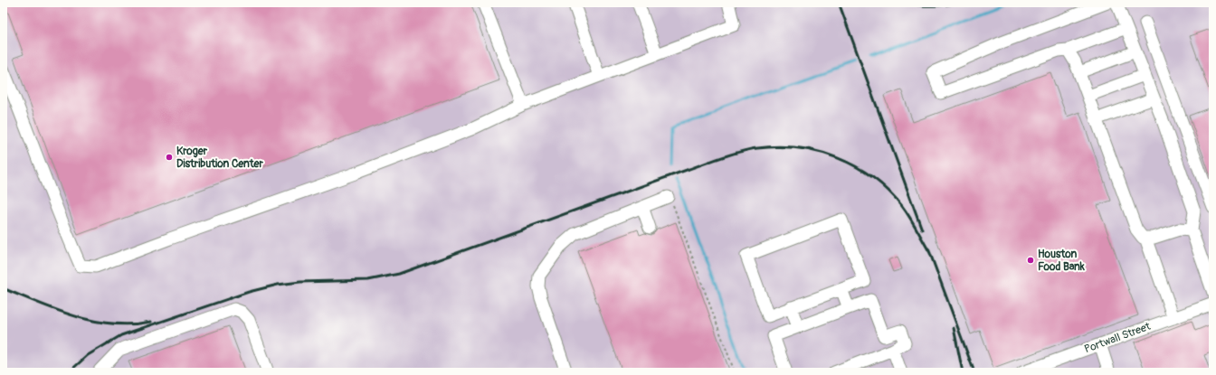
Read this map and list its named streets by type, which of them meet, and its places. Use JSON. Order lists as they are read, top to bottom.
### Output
{
  "streets": {
    "street": ["Portwall Street"]
  },
  "places": ["Kroger Distribution Center", "Houston Food Bank"]
}
